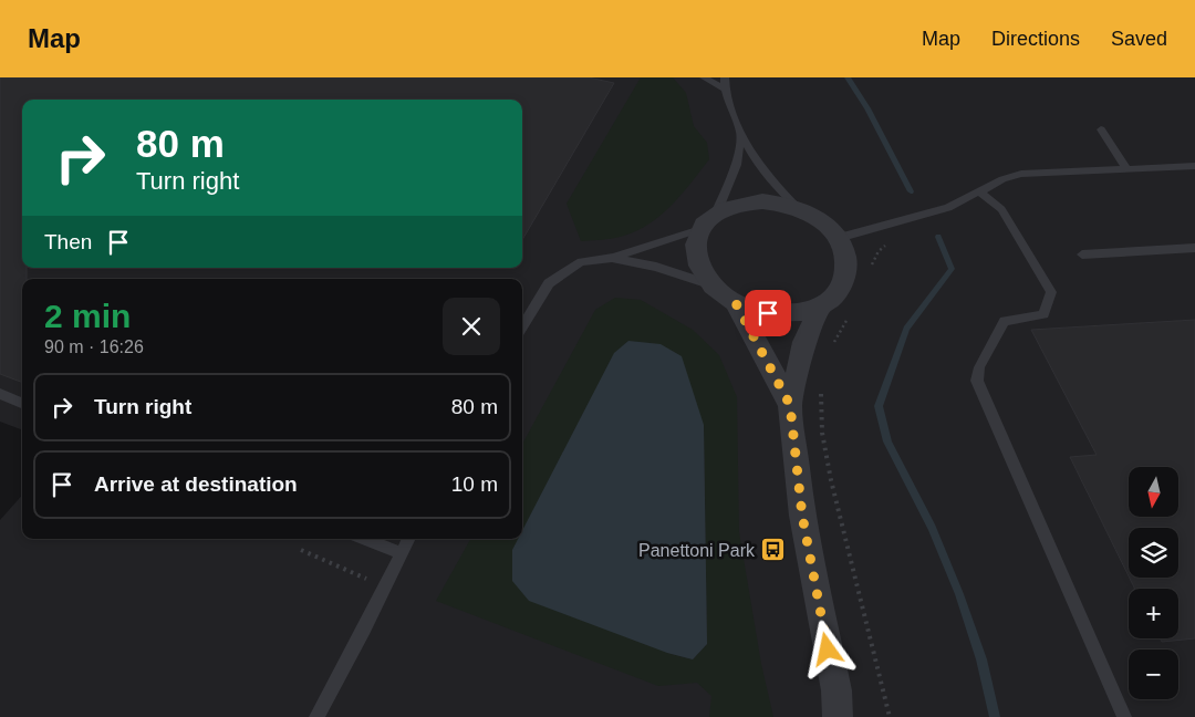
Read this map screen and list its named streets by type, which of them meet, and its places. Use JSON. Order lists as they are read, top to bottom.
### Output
{
  "places": {
    "bus stop": ["Panettoni Park"]
  },
  "north": "bottom",
  "page": {
    "header": "Map",
    "nav": ["Map", "Directions", "Saved"],
    "turn": ["80 m", "Turn right"],
    "then": "Then",
    "heading": ["2 min", "90 m · 16:26"],
    "list": [
      {
        "name": "Turn right",
        "value": "80 m"
      },
      {
        "name": "Arrive at destination",
        "value": "10 m"
      }
    ],
    "map_buttons": ["+", "−"]
  }
}
